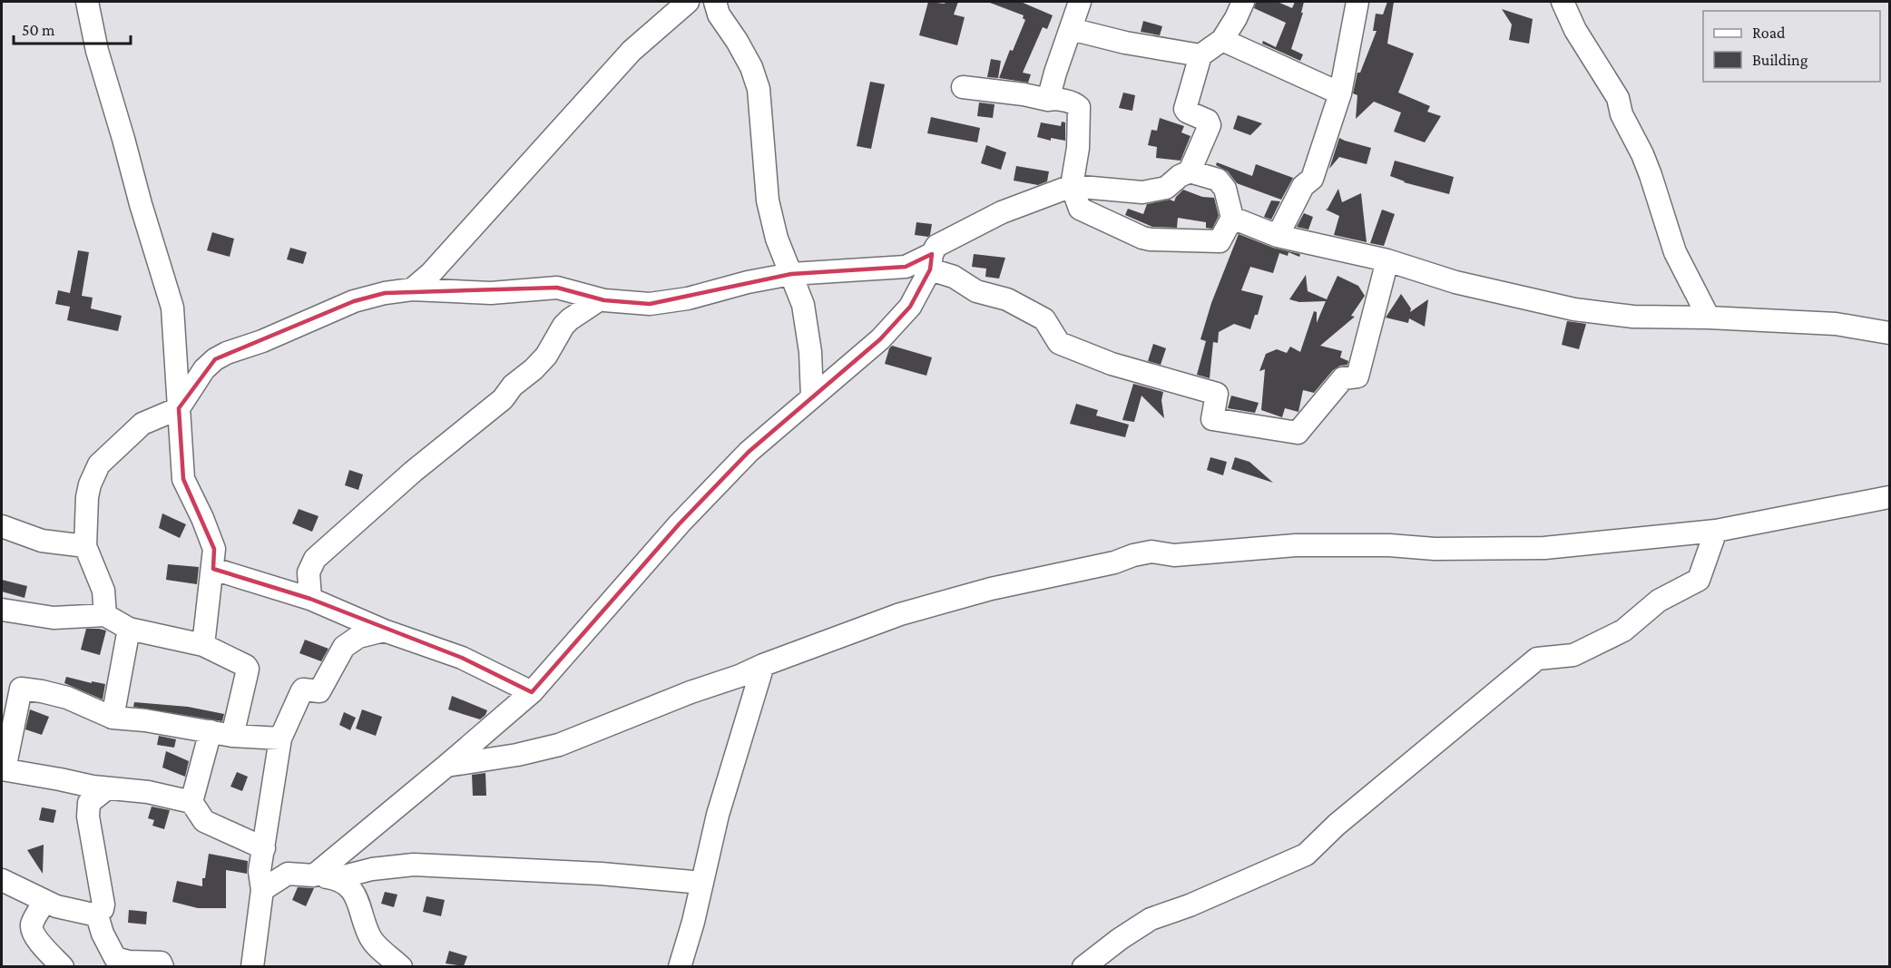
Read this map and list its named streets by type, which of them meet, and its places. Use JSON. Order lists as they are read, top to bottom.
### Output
{
  "legend": ["Road", "Building"],
  "scale_bar": "50 m"
}
